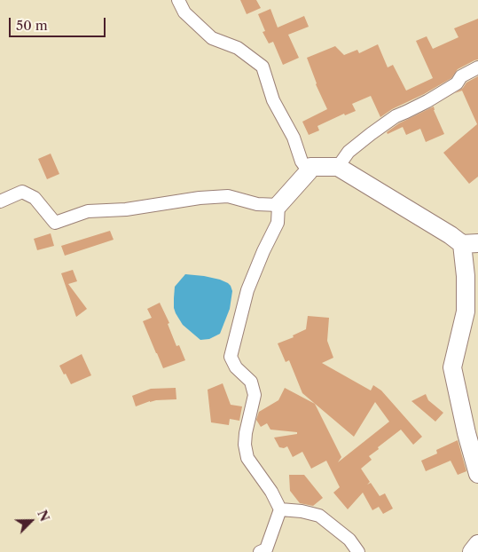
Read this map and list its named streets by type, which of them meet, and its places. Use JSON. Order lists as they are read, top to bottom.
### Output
{
  "scale_bar": "50 m",
  "north": "top right"
}
